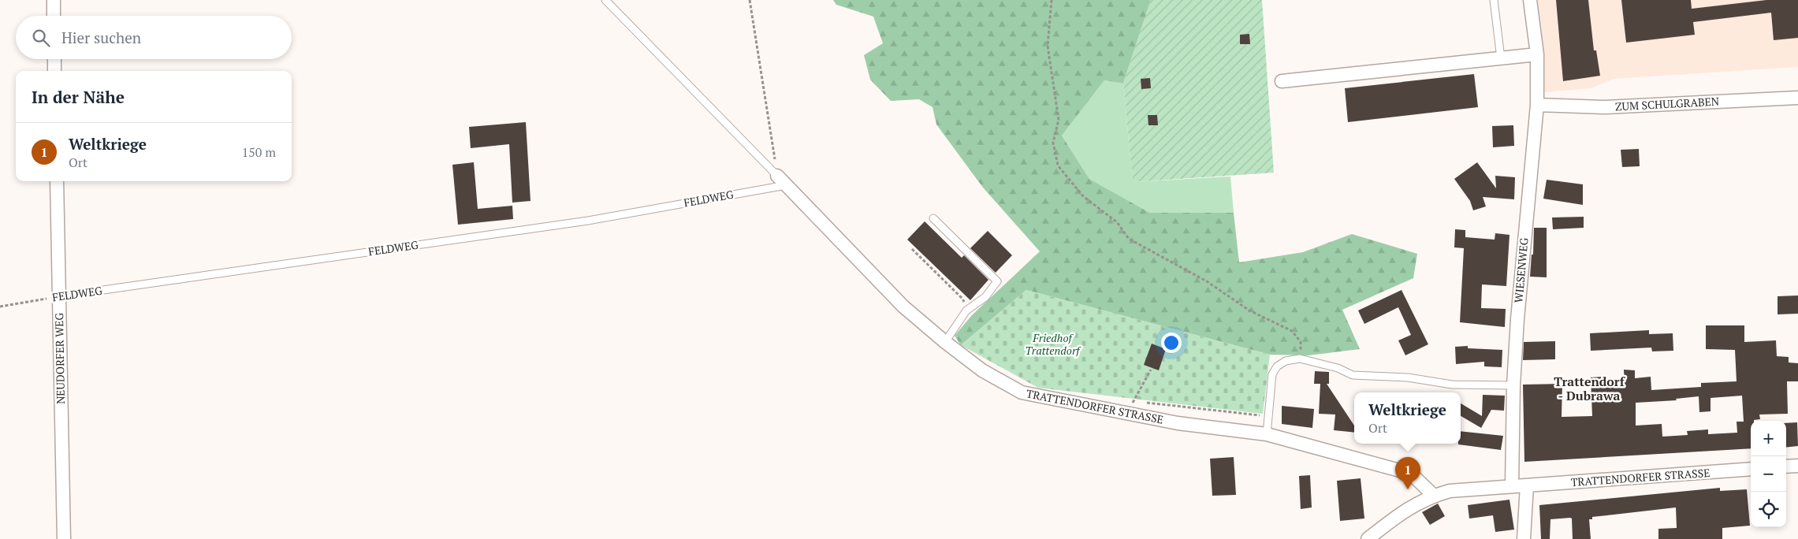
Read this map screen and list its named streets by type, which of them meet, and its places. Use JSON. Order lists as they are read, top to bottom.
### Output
{
  "streets": {
    "street": [
      "ZUM SCHULGRABEN",
      "WIESENWEG",
      "NEUDORFER WEG",
      "TRATTENDORFER STRASSE"
    ],
    "lane": ["FELDWEG"]
  },
  "crossings": [
    ["ZUM SCHULGRABEN", "WIESENWEG"],
    ["FELDWEG", "NEUDORFER WEG"],
    ["FELDWEG", "TRATTENDORFER STRASSE"],
    ["WIESENWEG", "TRATTENDORFER STRASSE"]
  ],
  "districts": ["Trattendorf - Dubrawa"],
  "parks": ["Friedhof Trattendorf"],
  "page": {
    "search": "Hier suchen",
    "heading": "In der Nähe",
    "list": [
      {
        "mark": "1",
        "name": "Weltkriege",
        "note": "Ort",
        "value": "150 m"
      }
    ],
    "popup": ["Weltkriege", "Ort"],
    "map_buttons": ["+", "−"],
    "pins": "1"
  }
}
